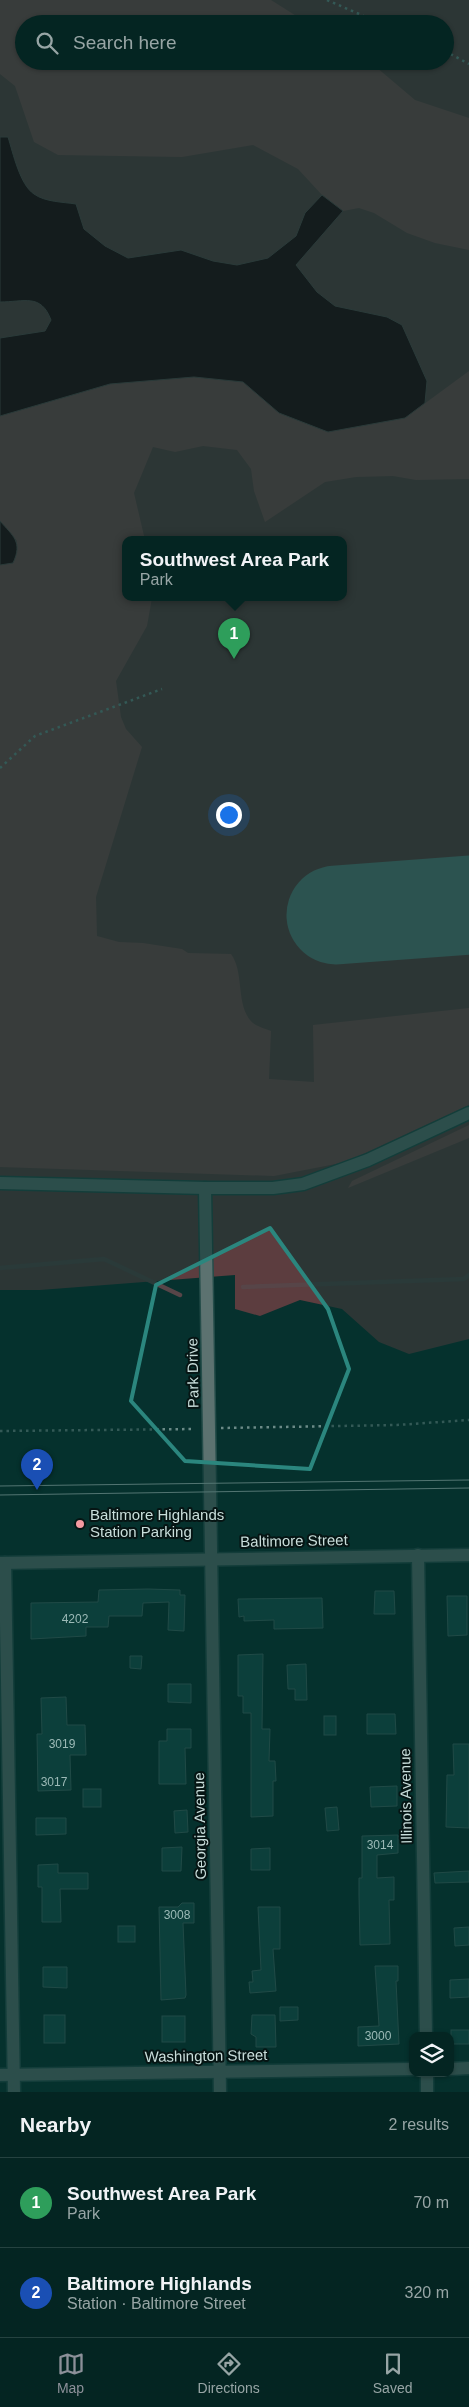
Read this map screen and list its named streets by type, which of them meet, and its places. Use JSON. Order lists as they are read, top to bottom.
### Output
{
  "streets": {
    "street": [
      "Park Drive",
      "Baltimore Street",
      "Illinois Avenue",
      "Georgia Avenue",
      "Washington Street"
    ]
  },
  "crossings": [
    ["Park Drive", "Baltimore Street"],
    ["Park Drive", "Georgia Avenue"],
    ["Baltimore Street", "Illinois Avenue"],
    ["Baltimore Street", "Georgia Avenue"],
    ["Georgia Avenue", "Washington Street"]
  ],
  "places": ["Baltimore Highlands Station Parking"],
  "house_numbers": [
    "4202",
    "3019",
    "3017",
    "3014",
    "3008",
    "3000"
  ],
  "page": {
    "search": "Search here",
    "popup": ["Southwest Area Park", "Park"],
    "pins": ["1", "2"],
    "heading": ["Nearby", "2 results"],
    "list": [
      {
        "mark": "1",
        "name": "Southwest Area Park",
        "note": "Park",
        "value": "70 m"
      },
      {
        "mark": "2",
        "name": "Baltimore Highlands",
        "note": "Station · Baltimore Street",
        "value": "320 m"
      }
    ],
    "nav": ["Map", "Directions", "Saved"]
  }
}
